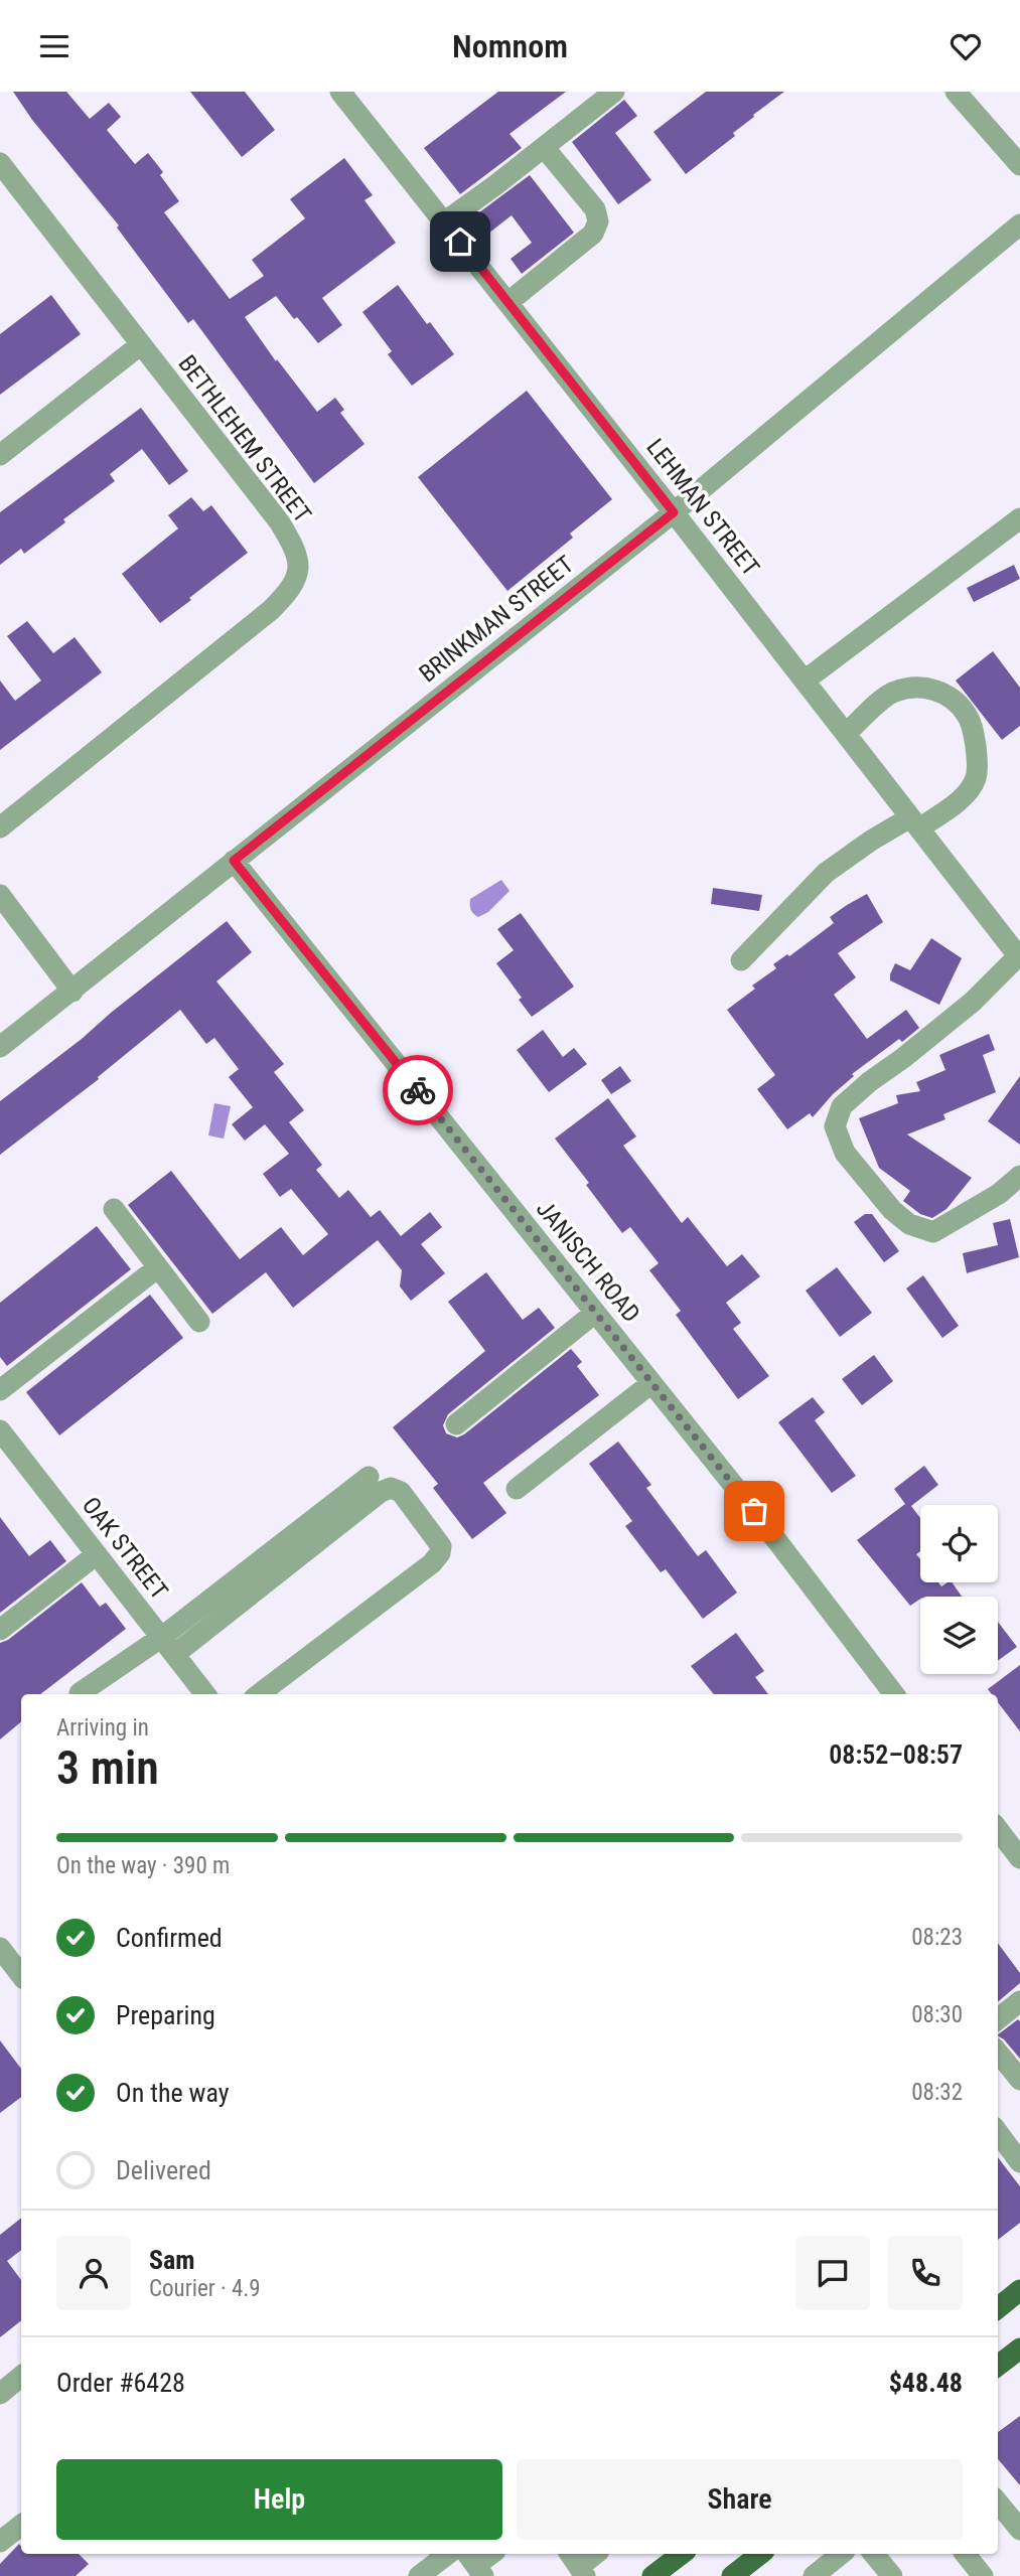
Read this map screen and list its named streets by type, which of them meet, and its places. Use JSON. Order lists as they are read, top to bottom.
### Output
{
  "streets": {
    "street": [
      "BETHLEHEM STREET",
      "LEHMAN STREET",
      "BRINKMAN STREET",
      "JANISCH ROAD",
      "OAK STREET"
    ]
  },
  "crossings": [
    ["LEHMAN STREET", "BRINKMAN STREET"],
    ["BRINKMAN STREET", "JANISCH ROAD"]
  ],
  "page": {
    "header": "Nomnom",
    "heading": ["3 min", "Arriving in", "08:52–08:57"],
    "panel": [
      "Sam",
      "Courier · 4.9",
      "Order #6428",
      "$48.48"
    ],
    "bar": "On the way · 390 m",
    "list": [
      ["Confirmed", "08:23"],
      ["Preparing", "08:30"],
      ["On the way", "08:32"],
      "Delivered"
    ],
    "buttons": ["Help", "Share"]
  }
}
